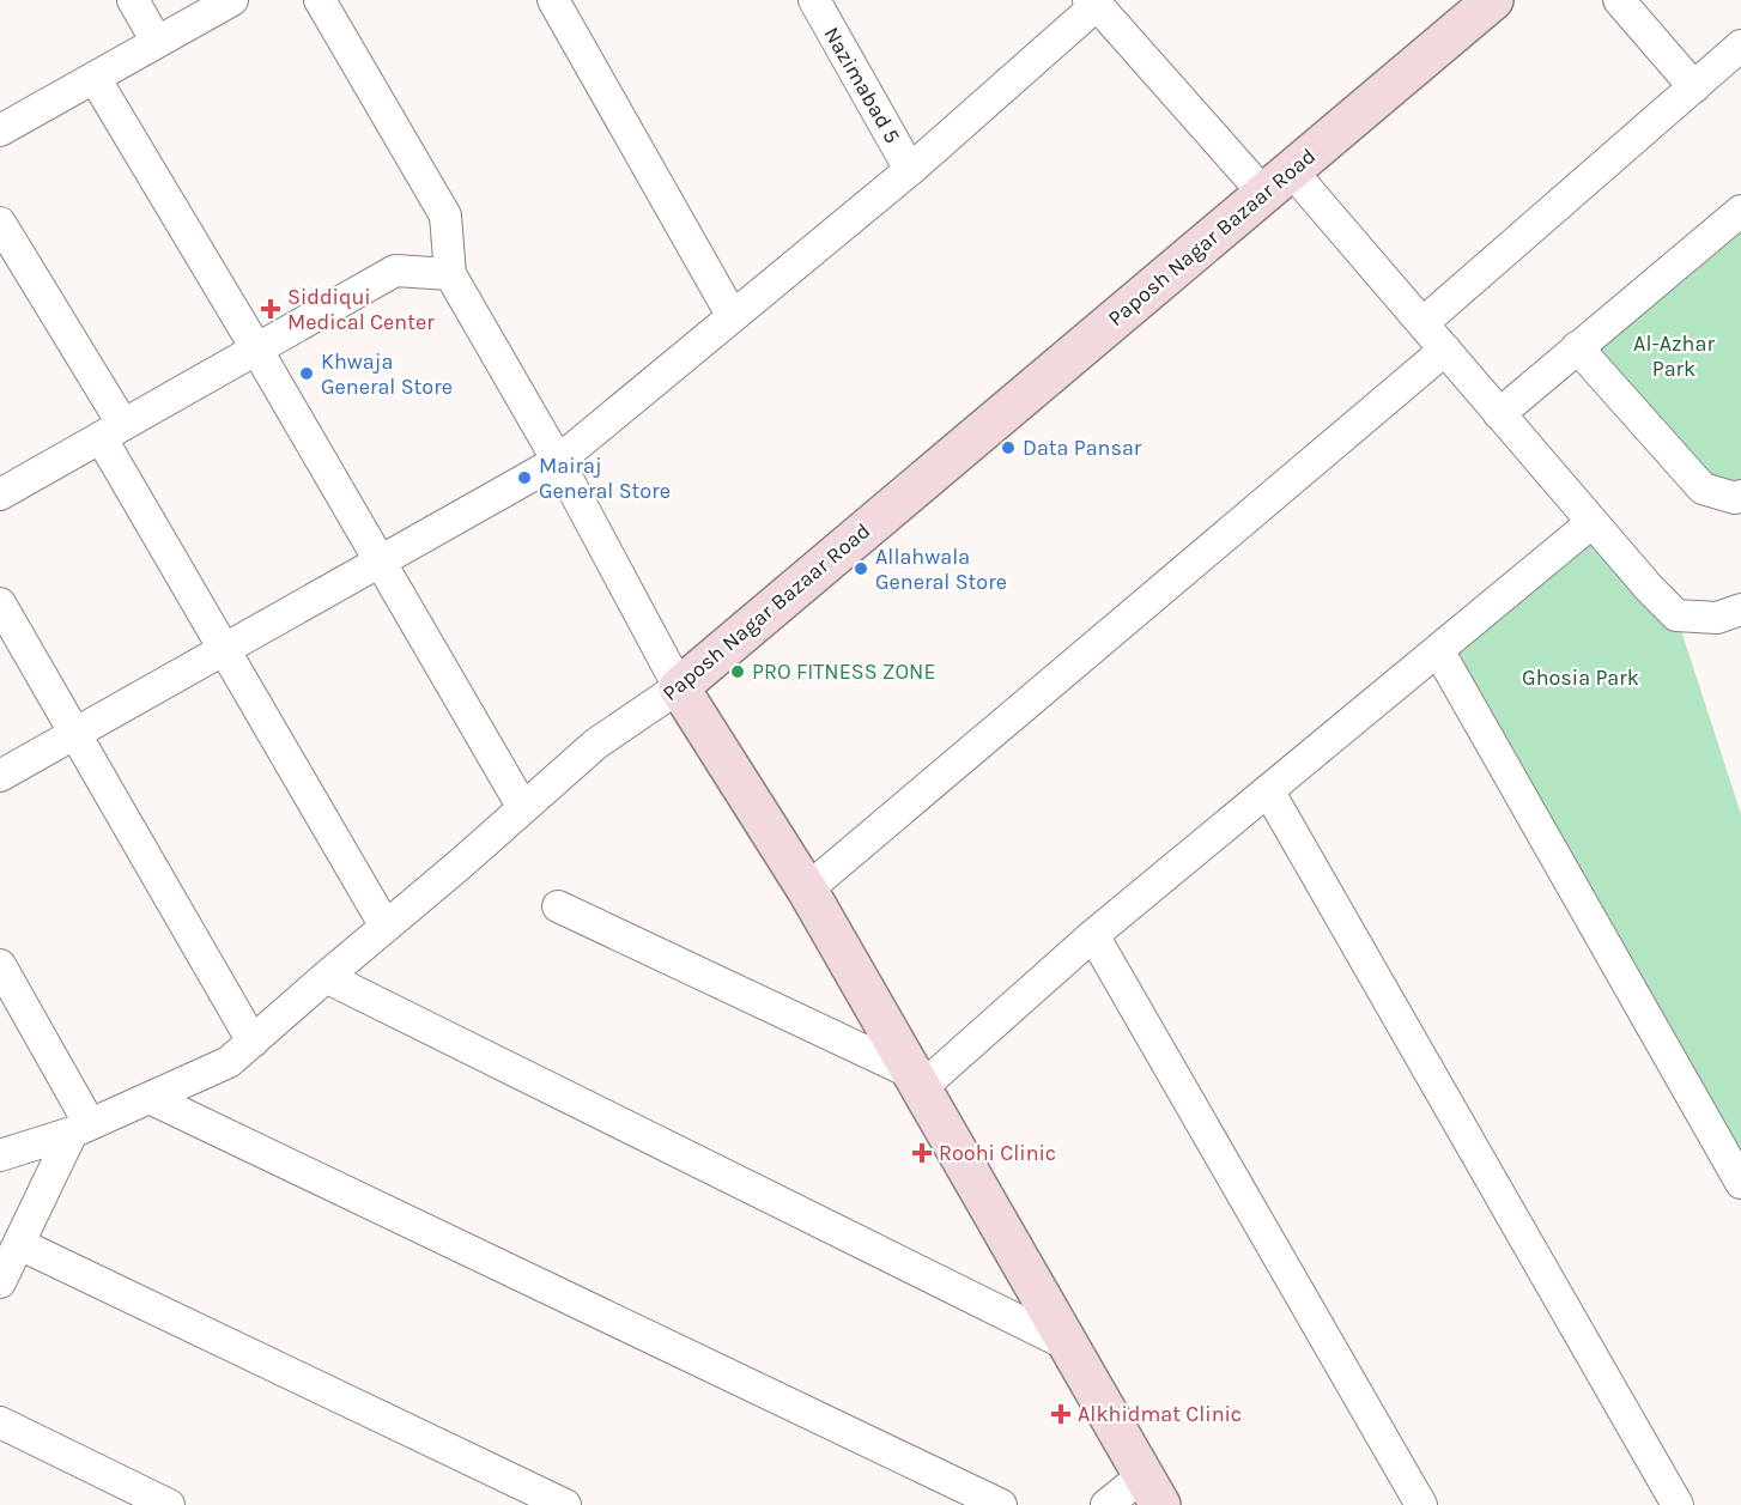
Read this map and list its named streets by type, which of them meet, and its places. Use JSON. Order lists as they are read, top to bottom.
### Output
{
  "streets": {
    "street": ["Nazimabad 5", "Paposh Nagar Bazaar Road"]
  },
  "parks": ["Al-Azhar Park", "Ghosia Park"],
  "places": {
    "health": ["Siddiqui Medical Center", "Roohi Clinic", "Alkhidmat Clinic"],
    "other": [
      "Khwaja General Store",
      "Data Pansar",
      "Mairaj General Store",
      "Allahwala General Store",
      "PRO FITNESS ZONE"
    ]
  }
}
